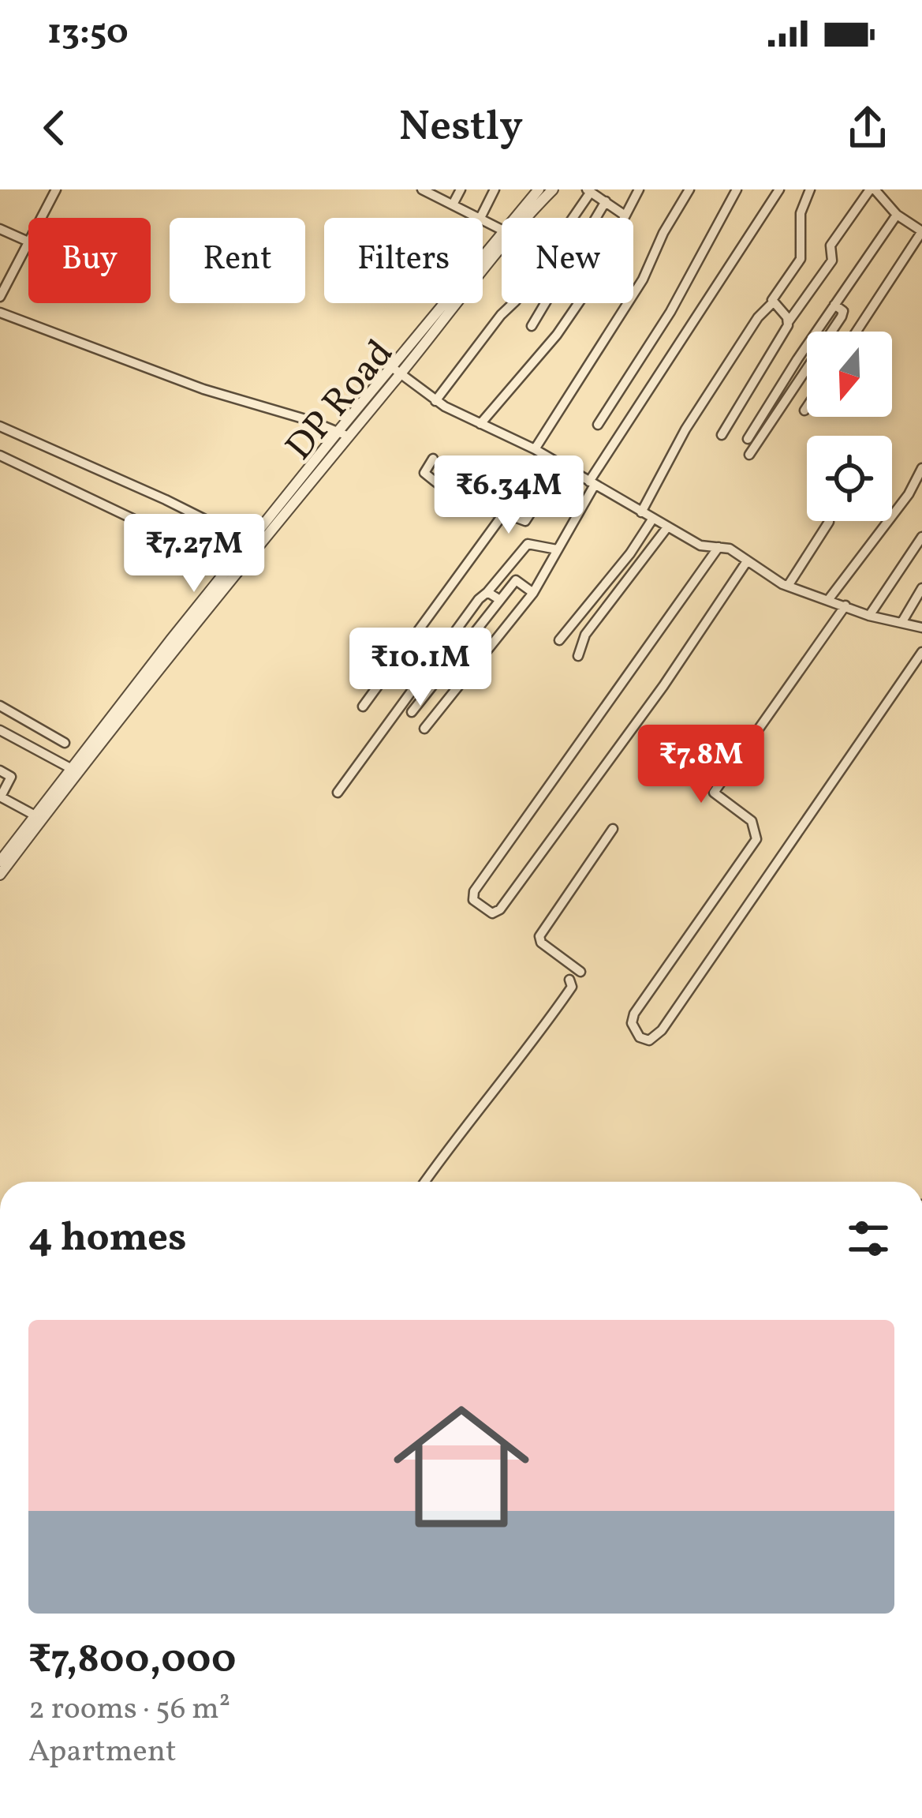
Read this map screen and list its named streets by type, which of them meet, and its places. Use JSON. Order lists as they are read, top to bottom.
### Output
{
  "streets": {
    "street": ["DP Road"]
  },
  "north": "bottom",
  "page": {
    "status": "13:50",
    "header": "Nestly",
    "chip": [
      "Buy",
      "Rent",
      "Filters",
      "New"
    ],
    "price": [
      "₹6.34M",
      "₹7.27M",
      "₹10.1M",
      "₹7.8M"
    ],
    "heading": "4 homes",
    "list": [
      {
        "name": "₹7,800,000",
        "note": "2 rooms · 56 m² · Apartment"
      }
    ]
  }
}
